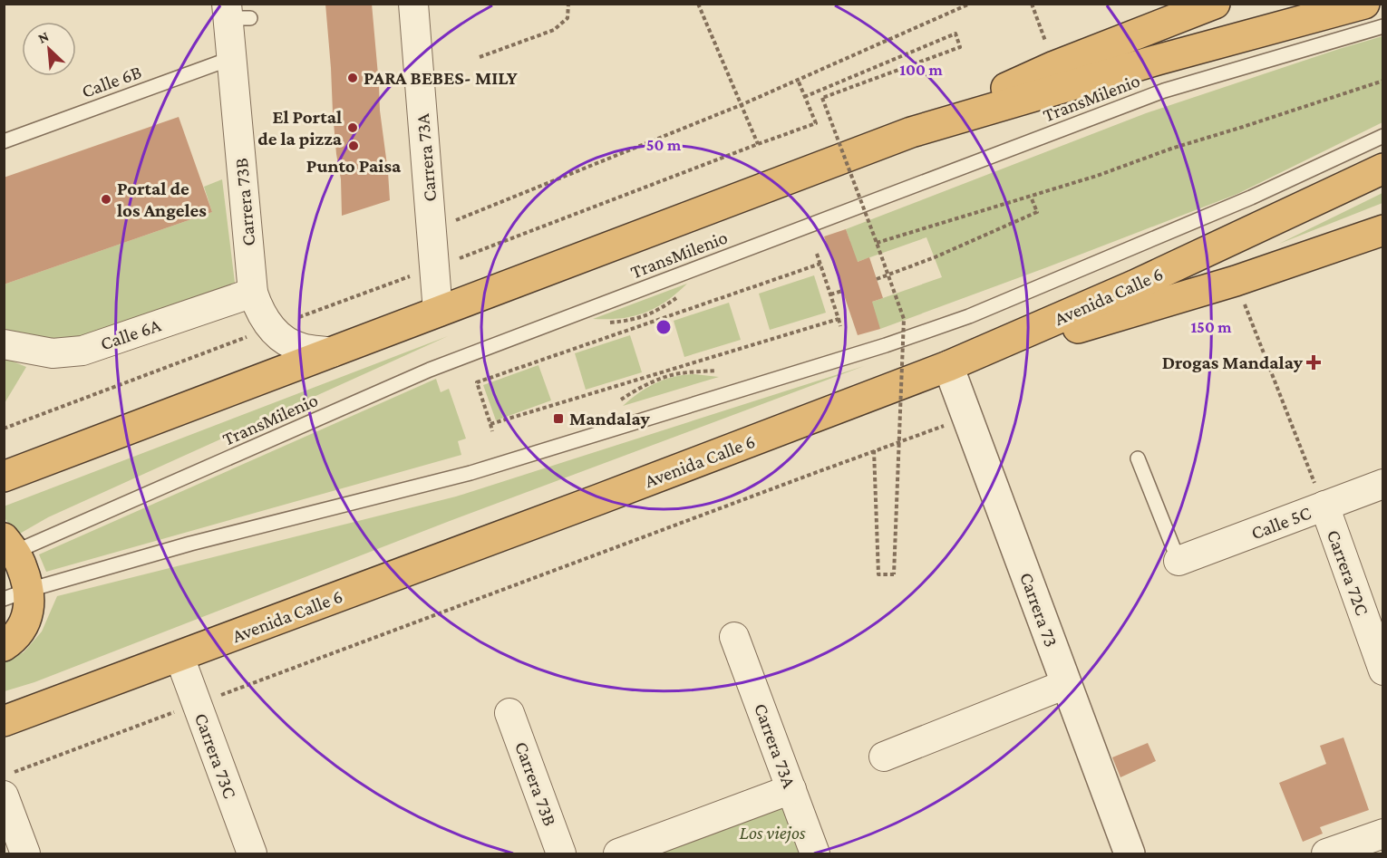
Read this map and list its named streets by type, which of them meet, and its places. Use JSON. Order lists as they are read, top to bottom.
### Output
{
  "streets": {
    "highway": ["Avenida Calle 6"],
    "street": [
      "Carrera 73A",
      "Carrera 73B",
      "Calle 6A",
      "Calle 5C",
      "Carrera 72C",
      "Carrera 73",
      "Carrera 73C"
    ],
    "lane": ["Calle 6B", "TransMilenio"]
  },
  "crossings": [
    ["Calle 6B", "Carrera 73B"],
    ["Carrera 73B", "Calle 6A"],
    ["Avenida Calle 6", "Carrera 73"],
    ["Avenida Calle 6", "Carrera 73C"],
    ["Calle 5C", "Carrera 72C"]
  ],
  "parks": ["Los viejos"],
  "places": {
    "other": [
      "PARA BEBES- MILY",
      "El Portal de la pizza",
      "Punto Paisa",
      "Portal de los Angeles"
    ],
    "health": ["Drogas Mandalay"],
    "transit": ["Mandalay"]
  },
  "north": "top left",
  "rings": ["100 m", "50 m", "150 m"]
}
